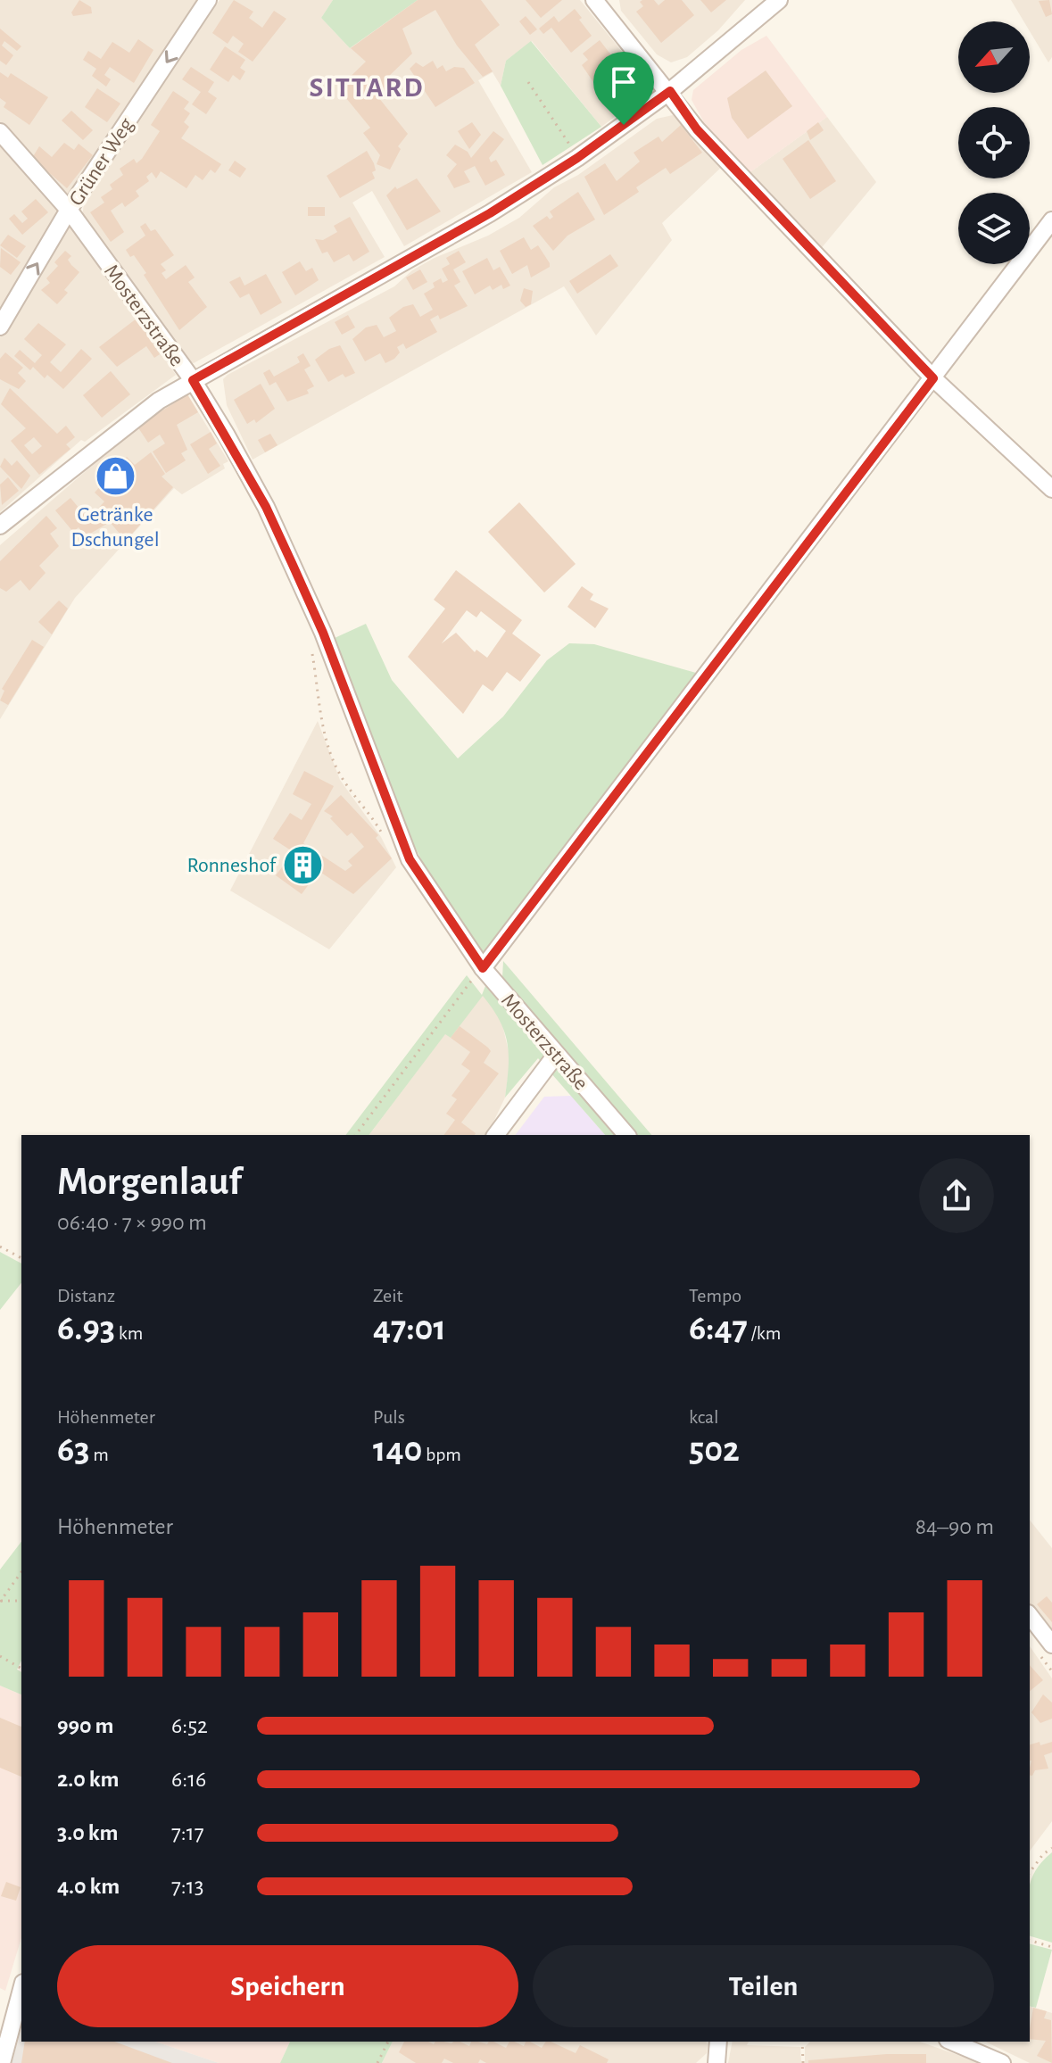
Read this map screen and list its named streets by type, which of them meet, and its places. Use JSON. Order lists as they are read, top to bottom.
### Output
{
  "streets": {
    "street": ["Grüner Weg", "Mosterzstraße"]
  },
  "crossings": [
    ["Grüner Weg", "Mosterzstraße"]
  ],
  "districts": ["SITTARD"],
  "places": {
    "shop": ["Getränke Dschungel"],
    "building": ["Ronneshof"]
  },
  "north": "bottom left",
  "page": {
    "heading": ["Morgenlauf", "06:40 · 7 × 990 m"],
    "stats": [
      ["Distanz", "6.93 km"],
      ["Zeit", "47:01"],
      ["Tempo", "6:47 /km"],
      ["Höhenmeter", "63 m"],
      ["Puls", "140 bpm"],
      ["kcal", "502"]
    ],
    "chart": ["Höhenmeter", "84–90 m"],
    "list": [
      {
        "name": "990 m",
        "note": "6:52"
      },
      {
        "name": "2.0 km",
        "note": "6:16"
      },
      {
        "name": "3.0 km",
        "note": "7:17"
      },
      {
        "name": "4.0 km",
        "note": "7:13"
      }
    ],
    "buttons": ["Speichern", "Teilen"]
  }
}
